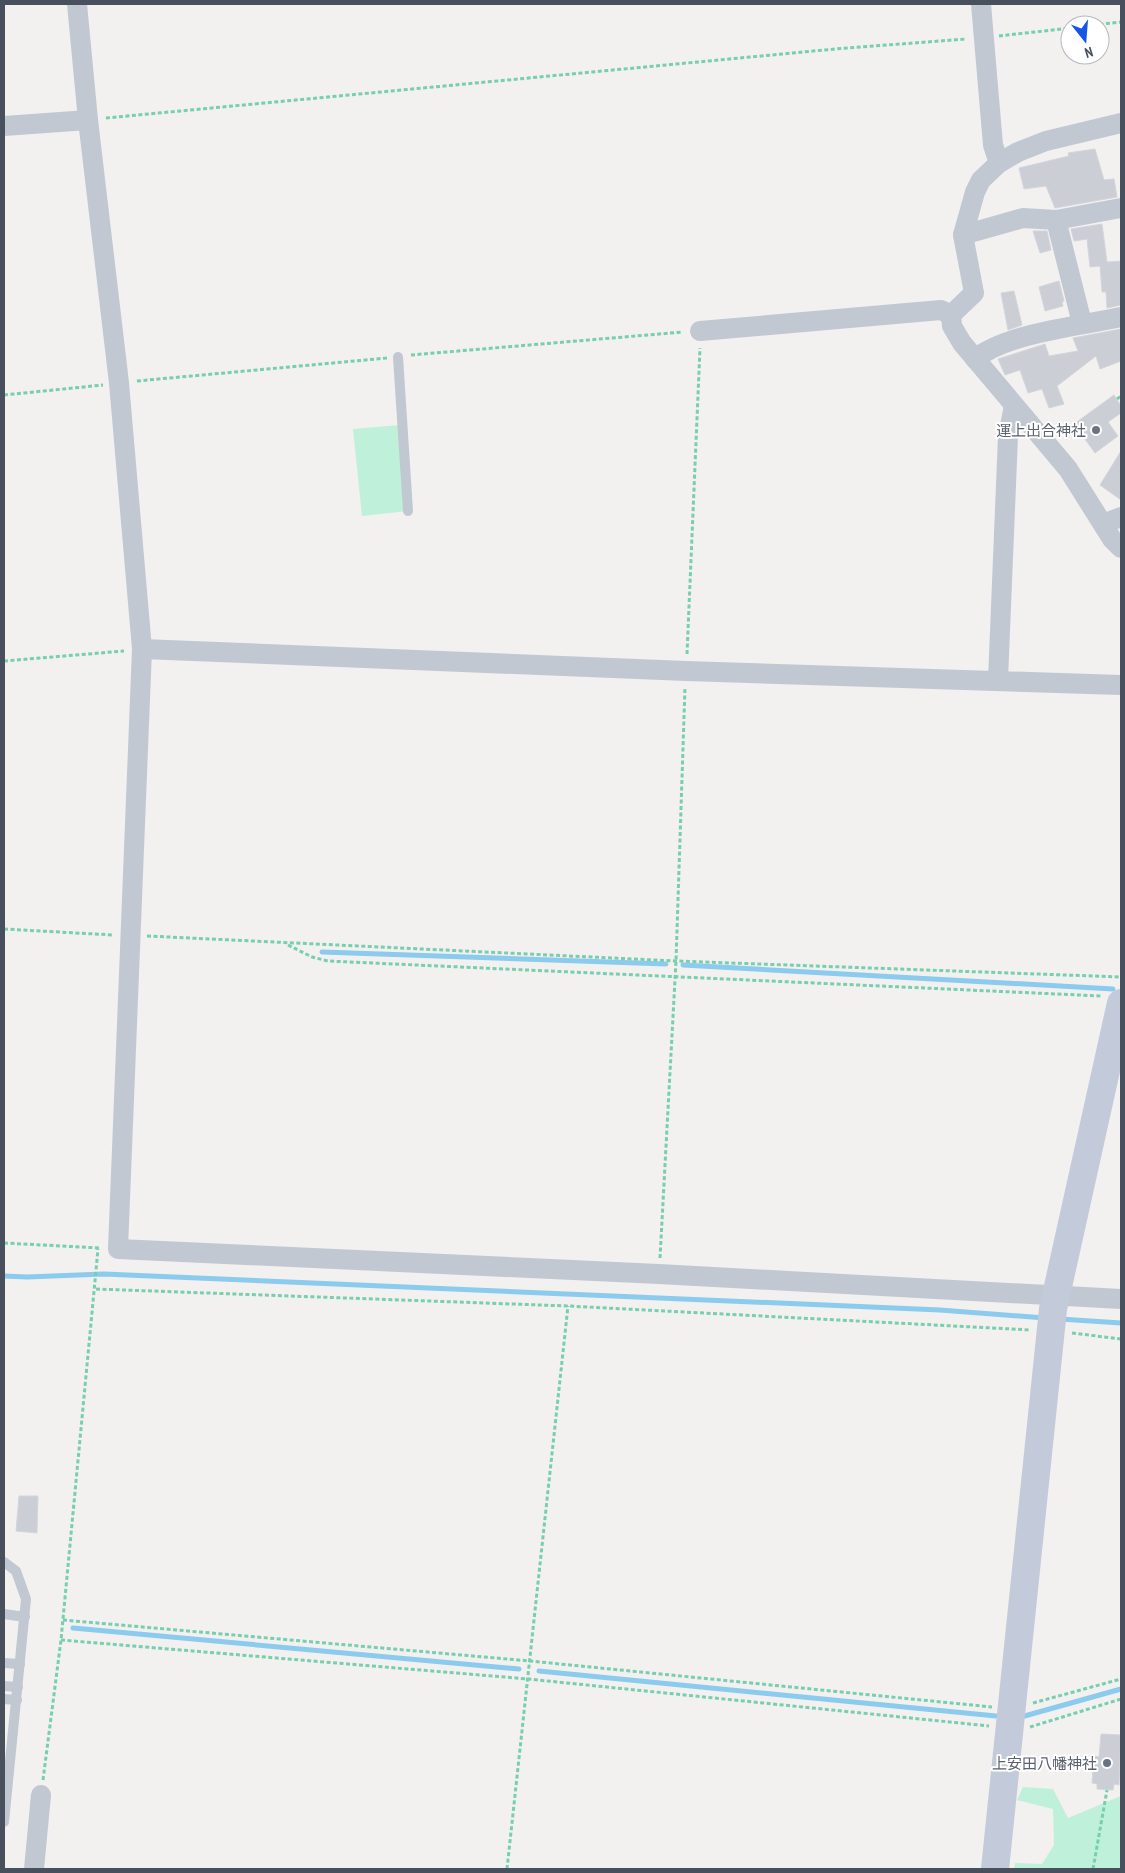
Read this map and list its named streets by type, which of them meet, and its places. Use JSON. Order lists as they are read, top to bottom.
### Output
{
  "places": ["運上出合神社", "上安田八幡神社"],
  "north": "bottom"
}
